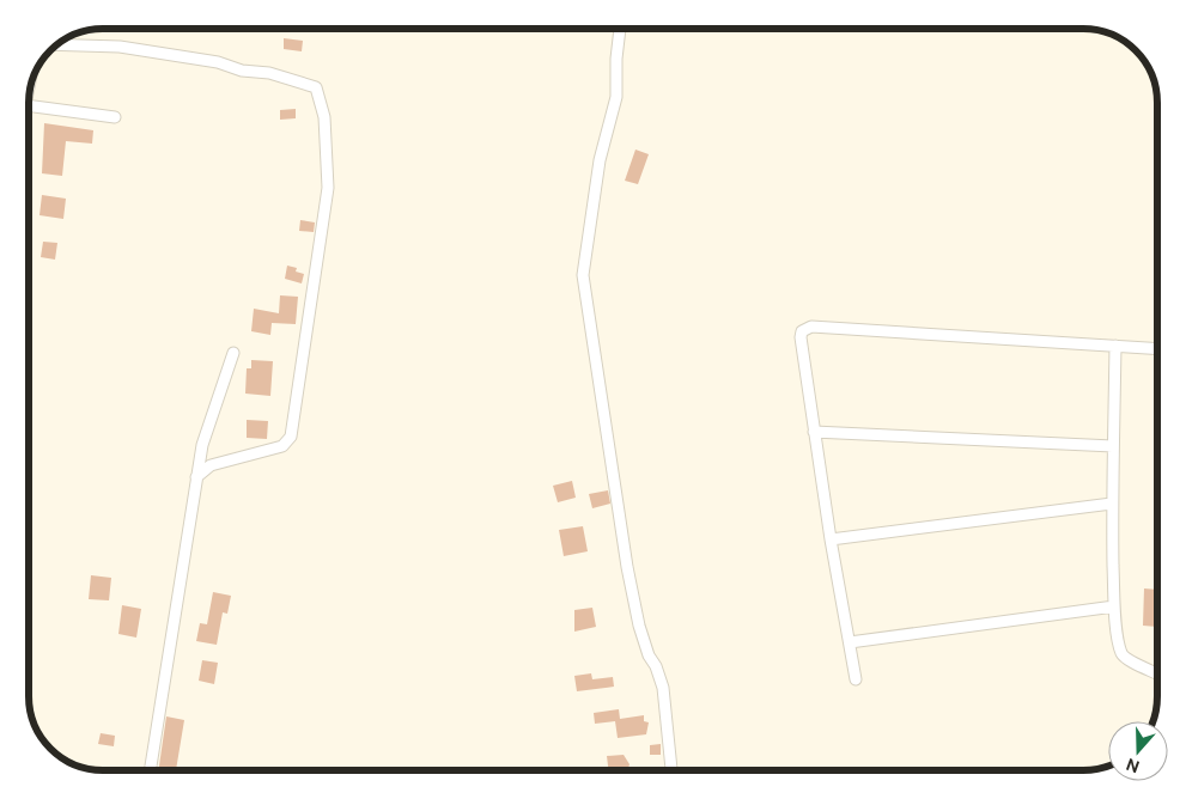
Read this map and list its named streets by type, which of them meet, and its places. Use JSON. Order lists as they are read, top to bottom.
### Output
{
  "north": "bottom"
}
